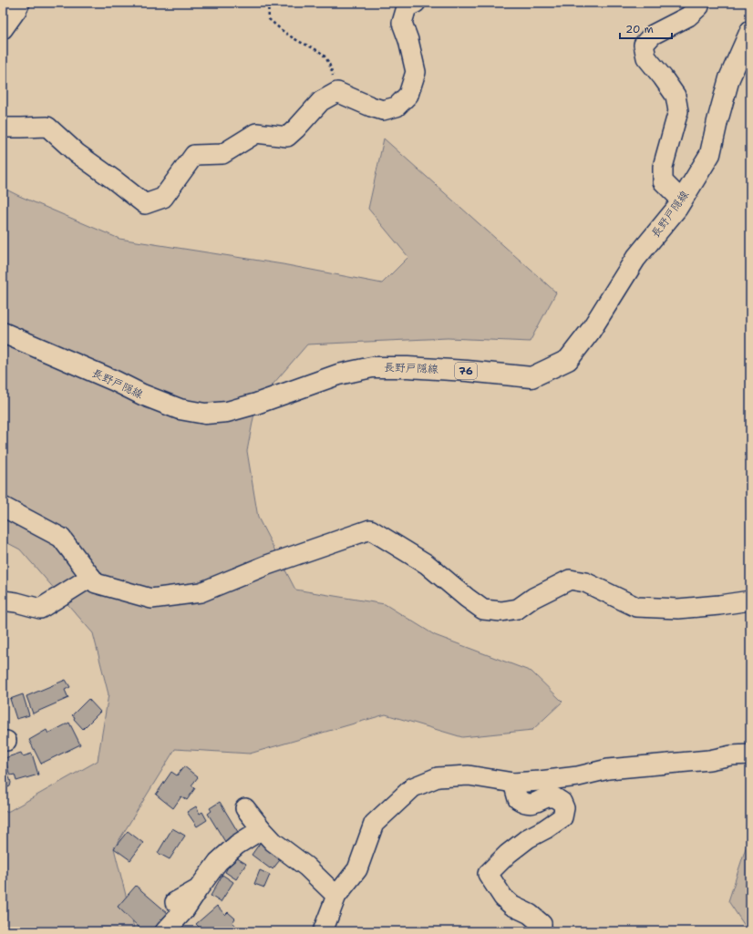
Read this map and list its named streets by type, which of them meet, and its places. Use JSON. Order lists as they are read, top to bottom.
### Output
{
  "streets": {
    "main road": ["長野戸隠線", "76"]
  },
  "scale_bar": "20 m"
}
